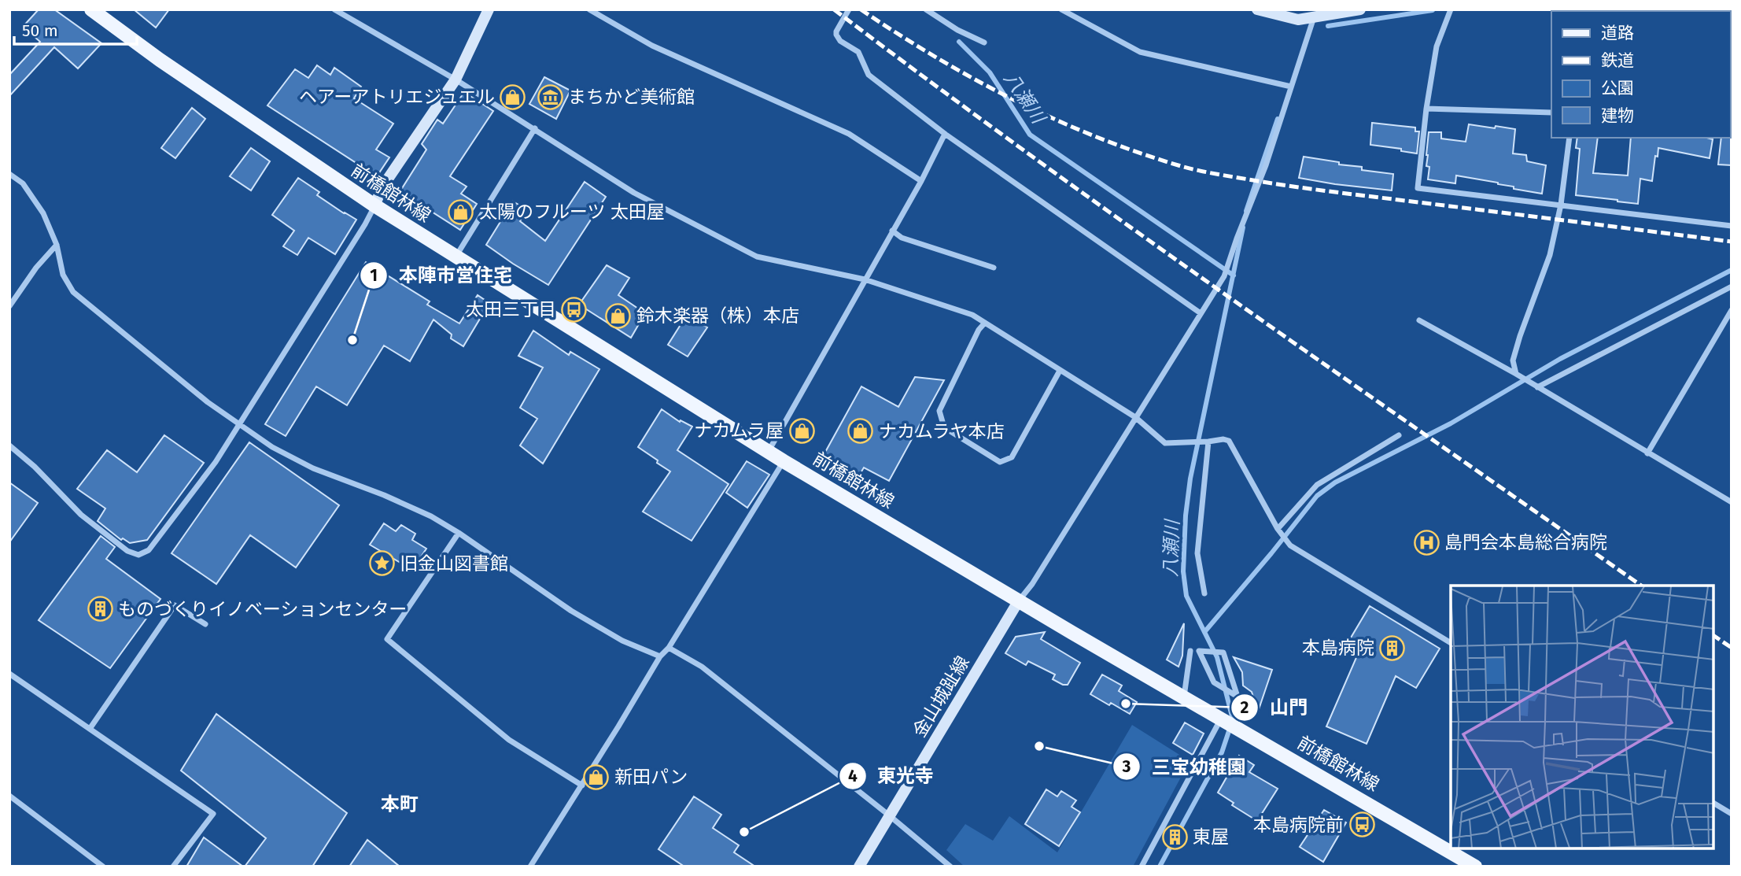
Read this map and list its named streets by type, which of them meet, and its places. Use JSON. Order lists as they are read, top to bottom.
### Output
{
  "streets": {
    "main road": ["前橋館林線"],
    "street": ["金山城趾線"]
  },
  "crossings": [
    ["前橋館林線", "金山城趾線"]
  ],
  "districts": ["本町"],
  "water": ["八瀬川"],
  "places": {
    "shop": [
      "ヘアーアトリエジュエル",
      "太陽のフルーツ 太田屋",
      "鈴木楽器（株）本店",
      "ナカムラ屋",
      "ナカムラヤ本店",
      "新田パン"
    ],
    "museum": ["まちかど美術館"],
    "bus stop": ["太田三丁目", "本島病院前"],
    "other": [
      "本陣市営住宅",
      "山門",
      "三宝幼稚園",
      "東光寺"
    ],
    "hospital": ["島門会本島総合病院"],
    "place": ["旧金山図書館"],
    "building": ["ものづくりイノベーションセンター", "本島病院", "東屋"]
  },
  "legend": [
    "道路",
    "鉄道",
    "公園",
    "建物"
  ],
  "scale_bar": "50 m"
}
